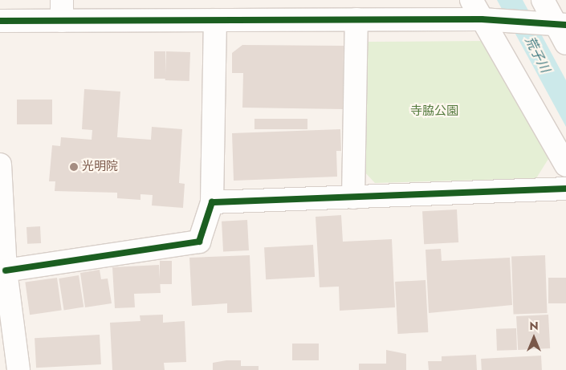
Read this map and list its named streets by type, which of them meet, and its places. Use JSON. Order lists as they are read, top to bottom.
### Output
{
  "water": ["荒子川"],
  "parks": ["寺脇公園"],
  "places": ["光明院"],
  "north": "top"
}
